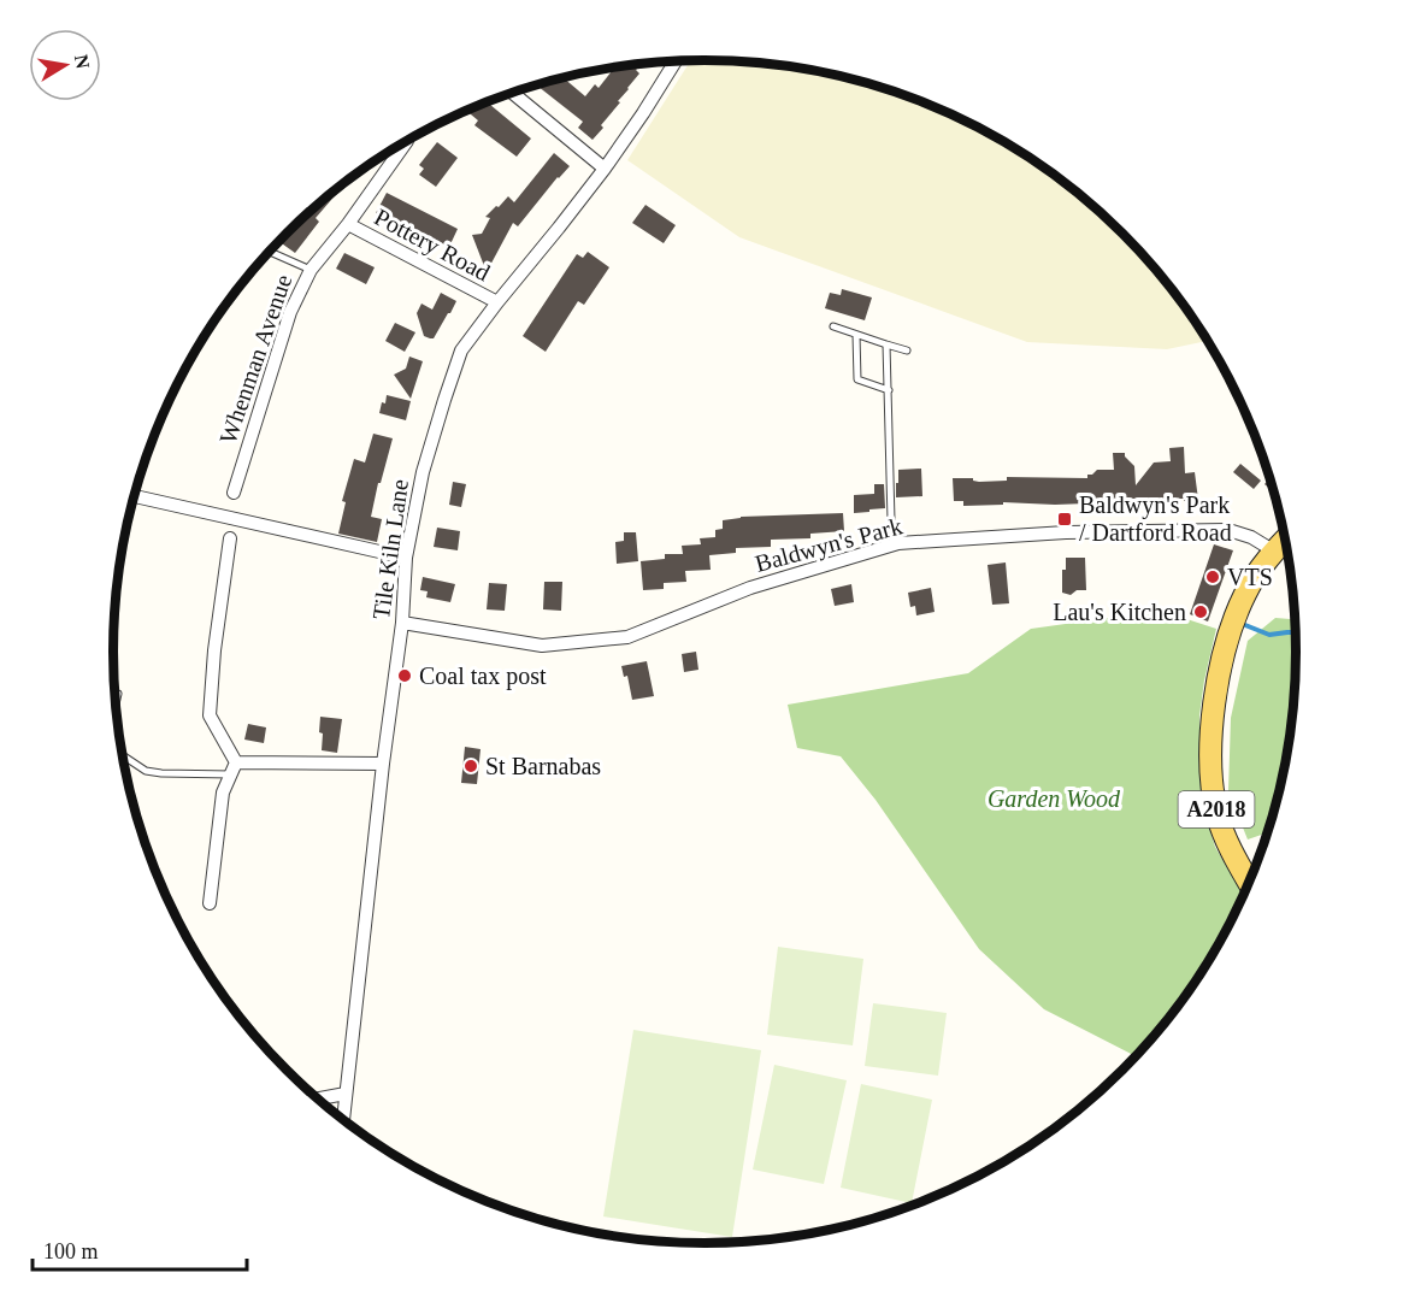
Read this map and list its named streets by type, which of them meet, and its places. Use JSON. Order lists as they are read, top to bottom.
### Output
{
  "streets": {
    "main road": ["A2018"],
    "street": [
      "Pottery Road",
      "Whenman Avenue",
      "Baldwyn's Park",
      "Tile Kiln Lane"
    ]
  },
  "crossings": [
    ["Pottery Road", "Whenman Avenue"],
    ["Pottery Road", "Tile Kiln Lane"],
    ["Baldwyn's Park", "Tile Kiln Lane"],
    ["Baldwyn's Park", "A2018"]
  ],
  "parks": ["Garden Wood"],
  "places": {
    "transit": ["Baldwyn's Park / Dartford Road"],
    "other": [
      "VTS",
      "Lau's Kitchen",
      "Coal tax post",
      "St Barnabas"
    ]
  },
  "scale_bar": "100 m",
  "north": "right"
}
